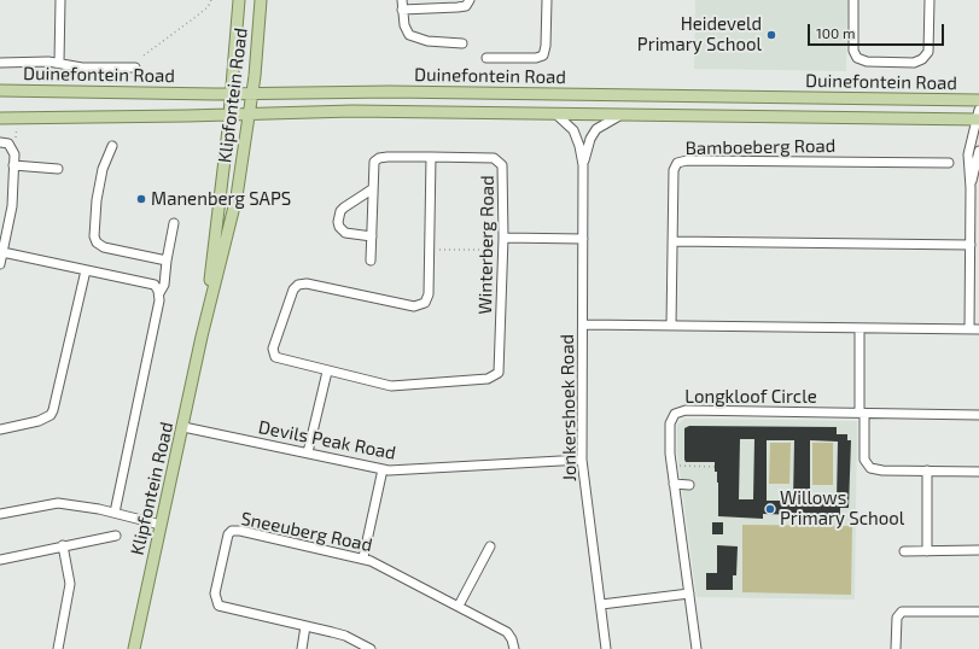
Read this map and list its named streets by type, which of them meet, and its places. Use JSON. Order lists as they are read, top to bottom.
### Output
{
  "streets": {
    "main road": ["Duinefontein Road", "Klipfontein Road"],
    "street": [
      "Bamboeberg Road",
      "Winterberg Road",
      "Longkloof Circle",
      "Jonkershoek Road",
      "Devils Peak Road",
      "Sneeuberg Road"
    ]
  },
  "crossings": [
    ["Duinefontein Road", "Klipfontein Road"],
    ["Duinefontein Road", "Jonkershoek Road"],
    ["Klipfontein Road", "Devils Peak Road"],
    ["Jonkershoek Road", "Devils Peak Road"]
  ],
  "places": ["Heideveld Primary School", "Manenberg SAPS", "Willows Primary School"],
  "scale_bar": "100 m"
}
